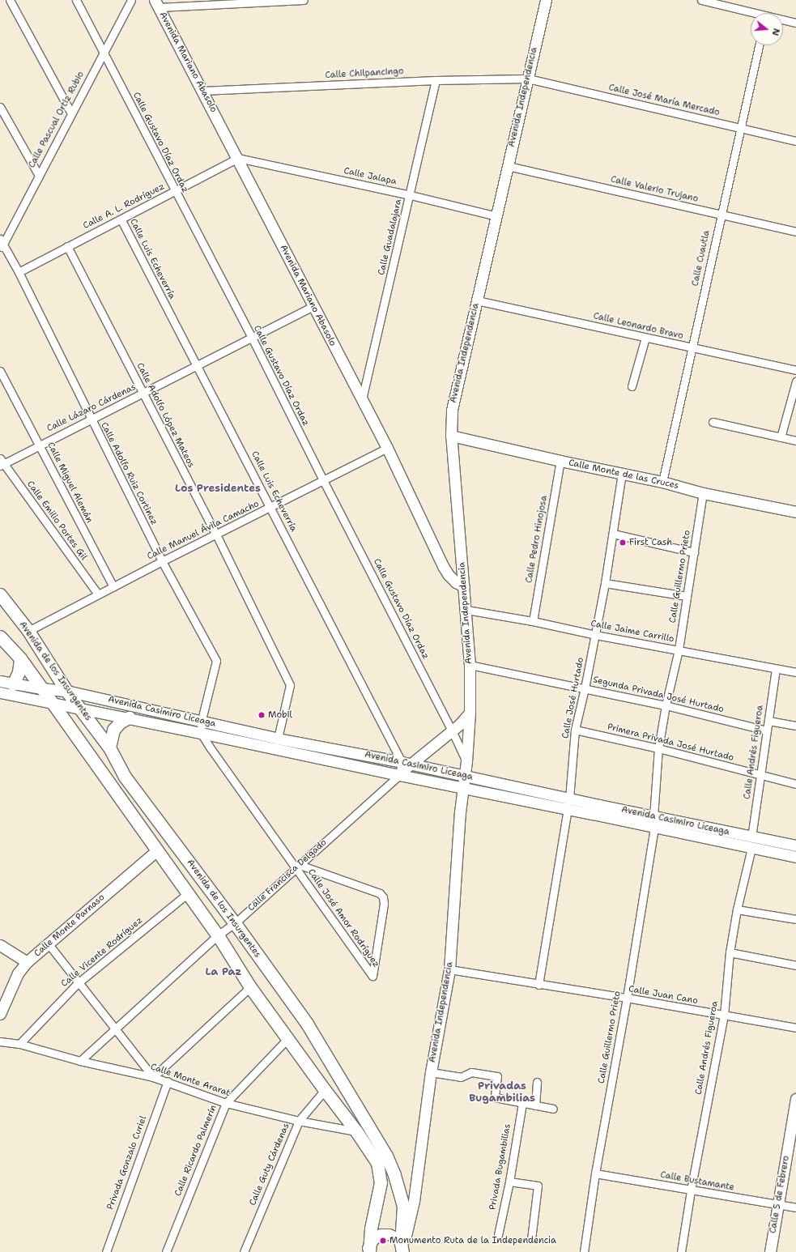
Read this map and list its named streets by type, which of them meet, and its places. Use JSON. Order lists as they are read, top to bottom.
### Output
{
  "streets": {
    "main road": ["Avenida de los Insurgentes"],
    "street": [
      "Avenida Mariano Abasolo",
      "Calle Chilpancingo",
      "Avenida Independencia",
      "Calle José María Mercado",
      "Calle Pascual Ortiz Rubio",
      "Calle Gustavo Díaz Ordaz",
      "Calle Jalapa",
      "Calle Valerio Trujano",
      "Calle A. L. Rodríguez",
      "Calle Guadalajara",
      "Calle Cuautla",
      "Calle Luis Echeverría",
      "Calle Leonardo Bravo",
      "Calle Lázaro Cárdenas",
      "Calle Adolfo López Mateos",
      "Calle Adolfo Ruiz Cortinez",
      "Calle Monte de las Cruces",
      "Calle Miguel Alemán",
      "Calle Emilio Portes Gil",
      "Calle Manuel Ávila Camacho",
      "Calle Pedro Hinojosa",
      "Calle Guillermo Prieto",
      "Calle Jaime Carrillo",
      "Segunda Privada José Hurtado",
      "Calle José Hurtado",
      "Avenida Casimiro Liceaga",
      "Primera Privada José Hurtado",
      "Calle Andrés Figueroa",
      "Calle Francisca Delgado",
      "Calle José Amor Rodríguez",
      "Calle Monte Parnaso",
      "Calle Vicente Rodríguez",
      "Calle Juan Cano",
      "Calle Monte Ararat",
      "Calle Ricardo Palmerín",
      "Privada Gonzalo Curiel",
      "Calle Guty Cárdenas",
      "Privada Bugambilias",
      "Calle Bustamante",
      "Calle 5 de Febrero"
    ]
  },
  "crossings": [
    ["Avenida Mariano Abasolo", "Calle Chilpancingo"],
    ["Avenida Mariano Abasolo", "Avenida Independencia"],
    ["Avenida Mariano Abasolo", "Calle Jalapa"],
    ["Avenida Mariano Abasolo", "Calle A. L. Rodríguez"],
    ["Avenida Mariano Abasolo", "Calle Guadalajara"],
    ["Avenida Mariano Abasolo", "Calle Lázaro Cárdenas"],
    ["Avenida Mariano Abasolo", "Calle Manuel Ávila Camacho"],
    ["Calle Chilpancingo", "Avenida Independencia"],
    ["Calle Chilpancingo", "Calle José María Mercado"],
    ["Calle Chilpancingo", "Calle Guadalajara"],
    ["Avenida Independencia", "Calle José María Mercado"],
    ["Avenida Independencia", "Calle Gustavo Díaz Ordaz"],
    ["Avenida Independencia", "Calle Jalapa"],
    ["Avenida Independencia", "Calle Valerio Trujano"],
    ["Avenida Independencia", "Calle Leonardo Bravo"],
    ["Avenida Independencia", "Calle Monte de las Cruces"],
    ["Avenida Independencia", "Calle Jaime Carrillo"],
    ["Avenida Independencia", "Avenida de los Insurgentes"],
    ["Avenida Independencia", "Segunda Privada José Hurtado"],
    ["Avenida Independencia", "Avenida Casimiro Liceaga"],
    ["Avenida Independencia", "Calle Juan Cano"],
    ["Calle José María Mercado", "Calle Cuautla"],
    ["Calle Pascual Ortiz Rubio", "Calle Gustavo Díaz Ordaz"],
    ["Calle Pascual Ortiz Rubio", "Calle Adolfo Ruiz Cortinez"],
    ["Calle Gustavo Díaz Ordaz", "Calle A. L. Rodríguez"],
    ["Calle Gustavo Díaz Ordaz", "Calle Lázaro Cárdenas"],
    ["Calle Gustavo Díaz Ordaz", "Calle Manuel Ávila Camacho"],
    ["Calle Gustavo Díaz Ordaz", "Calle Francisca Delgado"],
    ["Calle Jalapa", "Calle A. L. Rodríguez"],
    ["Calle Jalapa", "Calle Guadalajara"],
    ["Calle Valerio Trujano", "Calle Cuautla"],
    ["Calle A. L. Rodríguez", "Calle Luis Echeverría"],
    ["Calle A. L. Rodríguez", "Calle Adolfo López Mateos"],
    ["Calle A. L. Rodríguez", "Calle Adolfo Ruiz Cortinez"],
    ["Calle Cuautla", "Calle Leonardo Bravo"],
    ["Calle Cuautla", "Calle Monte de las Cruces"],
    ["Calle Luis Echeverría", "Calle Lázaro Cárdenas"],
    ["Calle Luis Echeverría", "Calle Manuel Ávila Camacho"],
    ["Calle Luis Echeverría", "Avenida Casimiro Liceaga"],
    ["Calle Luis Echeverría", "Calle Francisca Delgado"],
    ["Calle Lázaro Cárdenas", "Calle Adolfo López Mateos"],
    ["Calle Lázaro Cárdenas", "Calle Adolfo Ruiz Cortinez"],
    ["Calle Lázaro Cárdenas", "Calle Miguel Alemán"],
    ["Calle Lázaro Cárdenas", "Calle Emilio Portes Gil"],
    ["Calle Adolfo López Mateos", "Calle Manuel Ávila Camacho"],
    ["Calle Adolfo López Mateos", "Avenida Casimiro Liceaga"],
    ["Calle Adolfo Ruiz Cortinez", "Calle Manuel Ávila Camacho"],
    ["Calle Adolfo Ruiz Cortinez", "Avenida Casimiro Liceaga"],
    ["Calle Adolfo Ruiz Cortinez", "Calle José Amor Rodríguez"],
    ["Calle Monte de las Cruces", "Calle Pedro Hinojosa"],
    ["Calle Monte de las Cruces", "Calle Guillermo Prieto"],
    ["Calle Monte de las Cruces", "Calle José Hurtado"],
    ["Calle Miguel Alemán", "Calle Manuel Ávila Camacho"],
    ["Calle Emilio Portes Gil", "Calle Manuel Ávila Camacho"],
    ["Calle Manuel Ávila Camacho", "Avenida de los Insurgentes"],
    ["Calle Pedro Hinojosa", "Calle Jaime Carrillo"],
    ["Calle Guillermo Prieto", "Calle Jaime Carrillo"],
    ["Calle Guillermo Prieto", "Segunda Privada José Hurtado"],
    ["Calle Guillermo Prieto", "Avenida Casimiro Liceaga"],
    ["Calle Guillermo Prieto", "Primera Privada José Hurtado"],
    ["Calle Guillermo Prieto", "Calle Juan Cano"],
    ["Calle Guillermo Prieto", "Calle Bustamante"],
    ["Calle Jaime Carrillo", "Calle José Hurtado"],
    ["Calle Jaime Carrillo", "Calle Andrés Figueroa"],
    ["Avenida de los Insurgentes", "Avenida Casimiro Liceaga"],
    ["Avenida de los Insurgentes", "Calle Francisca Delgado"],
    ["Segunda Privada José Hurtado", "Calle José Hurtado"],
    ["Segunda Privada José Hurtado", "Calle Andrés Figueroa"],
    ["Calle José Hurtado", "Avenida Casimiro Liceaga"],
    ["Calle José Hurtado", "Primera Privada José Hurtado"],
    ["Calle José Hurtado", "Calle Juan Cano"],
    ["Avenida Casimiro Liceaga", "Calle Andrés Figueroa"],
    ["Avenida Casimiro Liceaga", "Calle Francisca Delgado"],
    ["Avenida Casimiro Liceaga", "Calle José Amor Rodríguez"],
    ["Primera Privada José Hurtado", "Calle Andrés Figueroa"],
    ["Calle Andrés Figueroa", "Calle Juan Cano"],
    ["Calle Andrés Figueroa", "Calle Bustamante"],
    ["Calle Francisca Delgado", "Calle José Amor Rodríguez"],
    ["Calle Francisca Delgado", "Calle Monte Ararat"],
    ["Calle Vicente Rodríguez", "Calle Monte Ararat"],
    ["Calle Monte Ararat", "Calle Ricardo Palmerín"],
    ["Calle Monte Ararat", "Privada Gonzalo Curiel"],
    ["Calle Monte Ararat", "Calle Guty Cárdenas"],
    ["Calle Bustamante", "Calle 5 de Febrero"]
  ],
  "districts": ["Los Presidentes", "La Paz", "Privadas Bugambilias"],
  "places": ["First Cash", "Mobil", "Monumento Ruta de la Independencia"],
  "north": "right"
}
